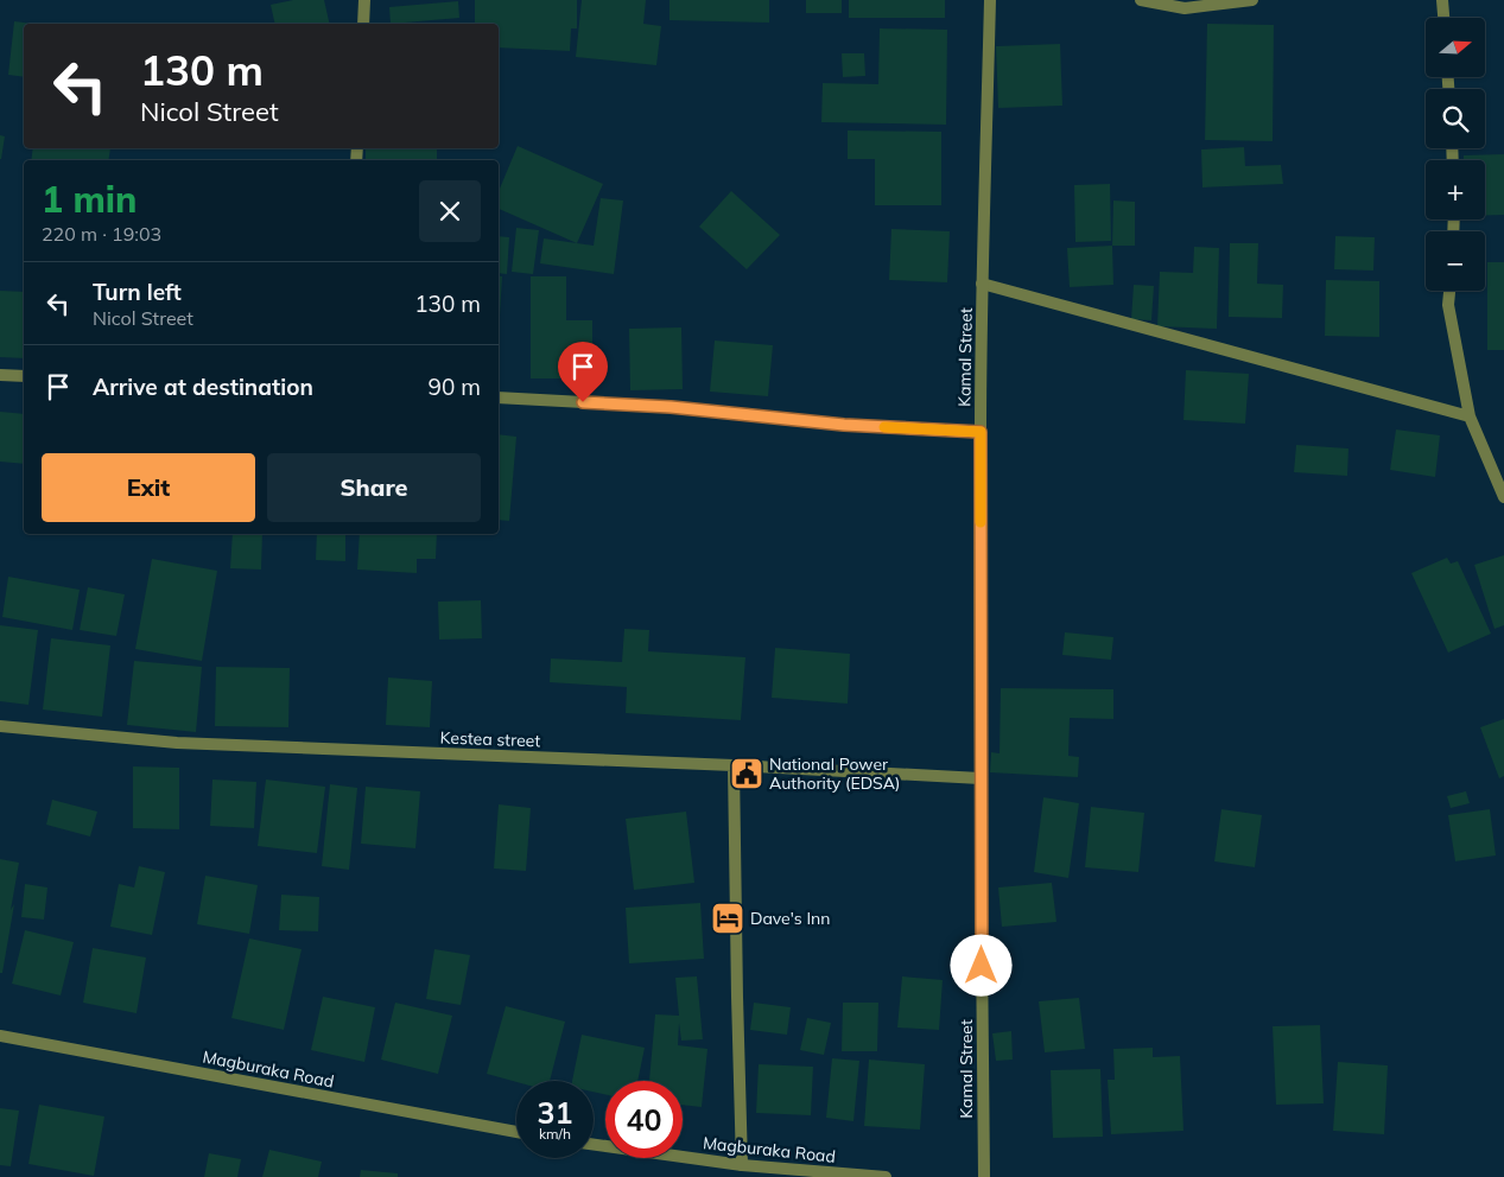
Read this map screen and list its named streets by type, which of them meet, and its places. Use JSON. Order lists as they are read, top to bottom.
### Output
{
  "streets": {
    "street": ["Kamal Street", "Kestea street", "Magburaka Road"]
  },
  "crossings": [
    ["Kamal Street", "Kestea street"]
  ],
  "places": {
    "public building": ["National Power Authority (EDSA)"],
    "hotel": ["Dave's Inn"]
  },
  "north": "right",
  "page": {
    "map_buttons": ["+", "−"],
    "turn": ["130 m", "Nicol Street"],
    "heading": ["1 min", "220 m · 19:03"],
    "list": [
      {
        "name": "Turn left",
        "note": "Nicol Street",
        "value": "130 m"
      },
      {
        "name": "Arrive at destination",
        "value": "90 m"
      }
    ],
    "buttons": ["Exit", "Share"],
    "speed": "31 km/h",
    "limit": "40"
  }
}
